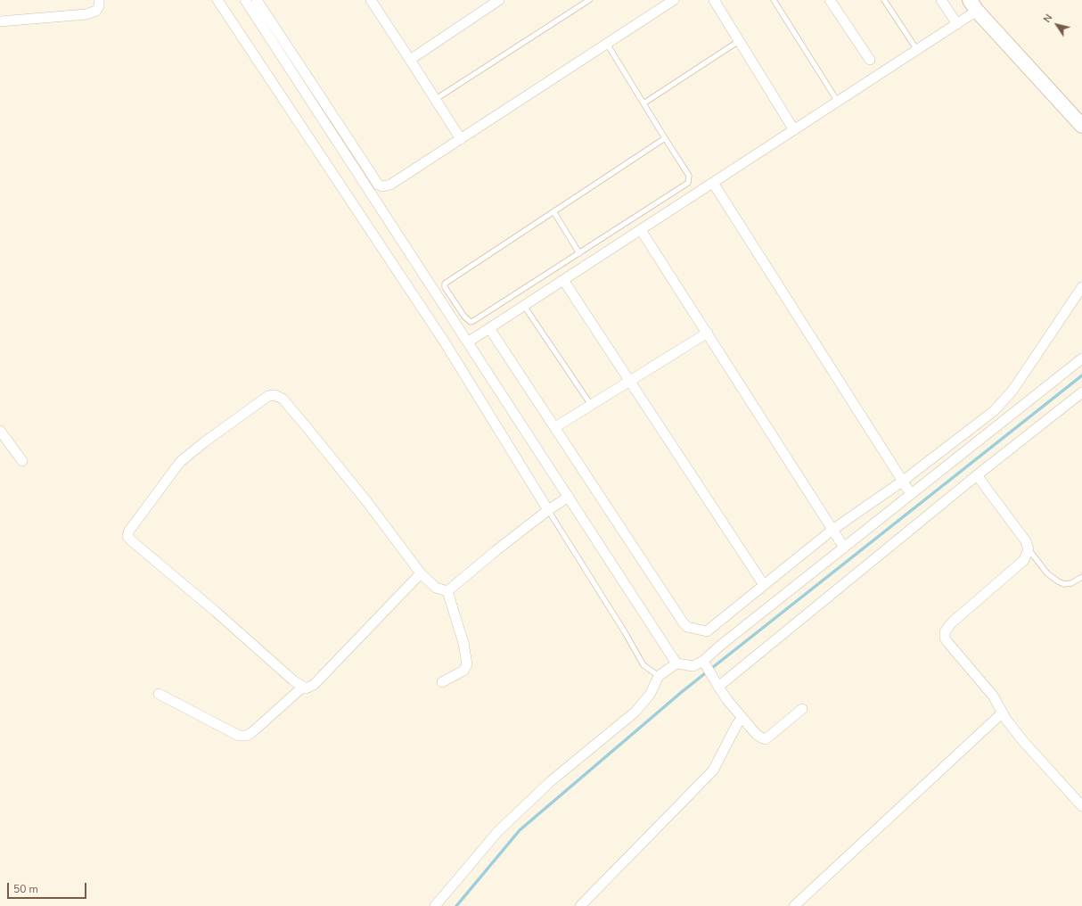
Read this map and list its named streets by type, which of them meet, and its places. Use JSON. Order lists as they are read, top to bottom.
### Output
{
  "scale_bar": "50 m",
  "north": "top left"
}
